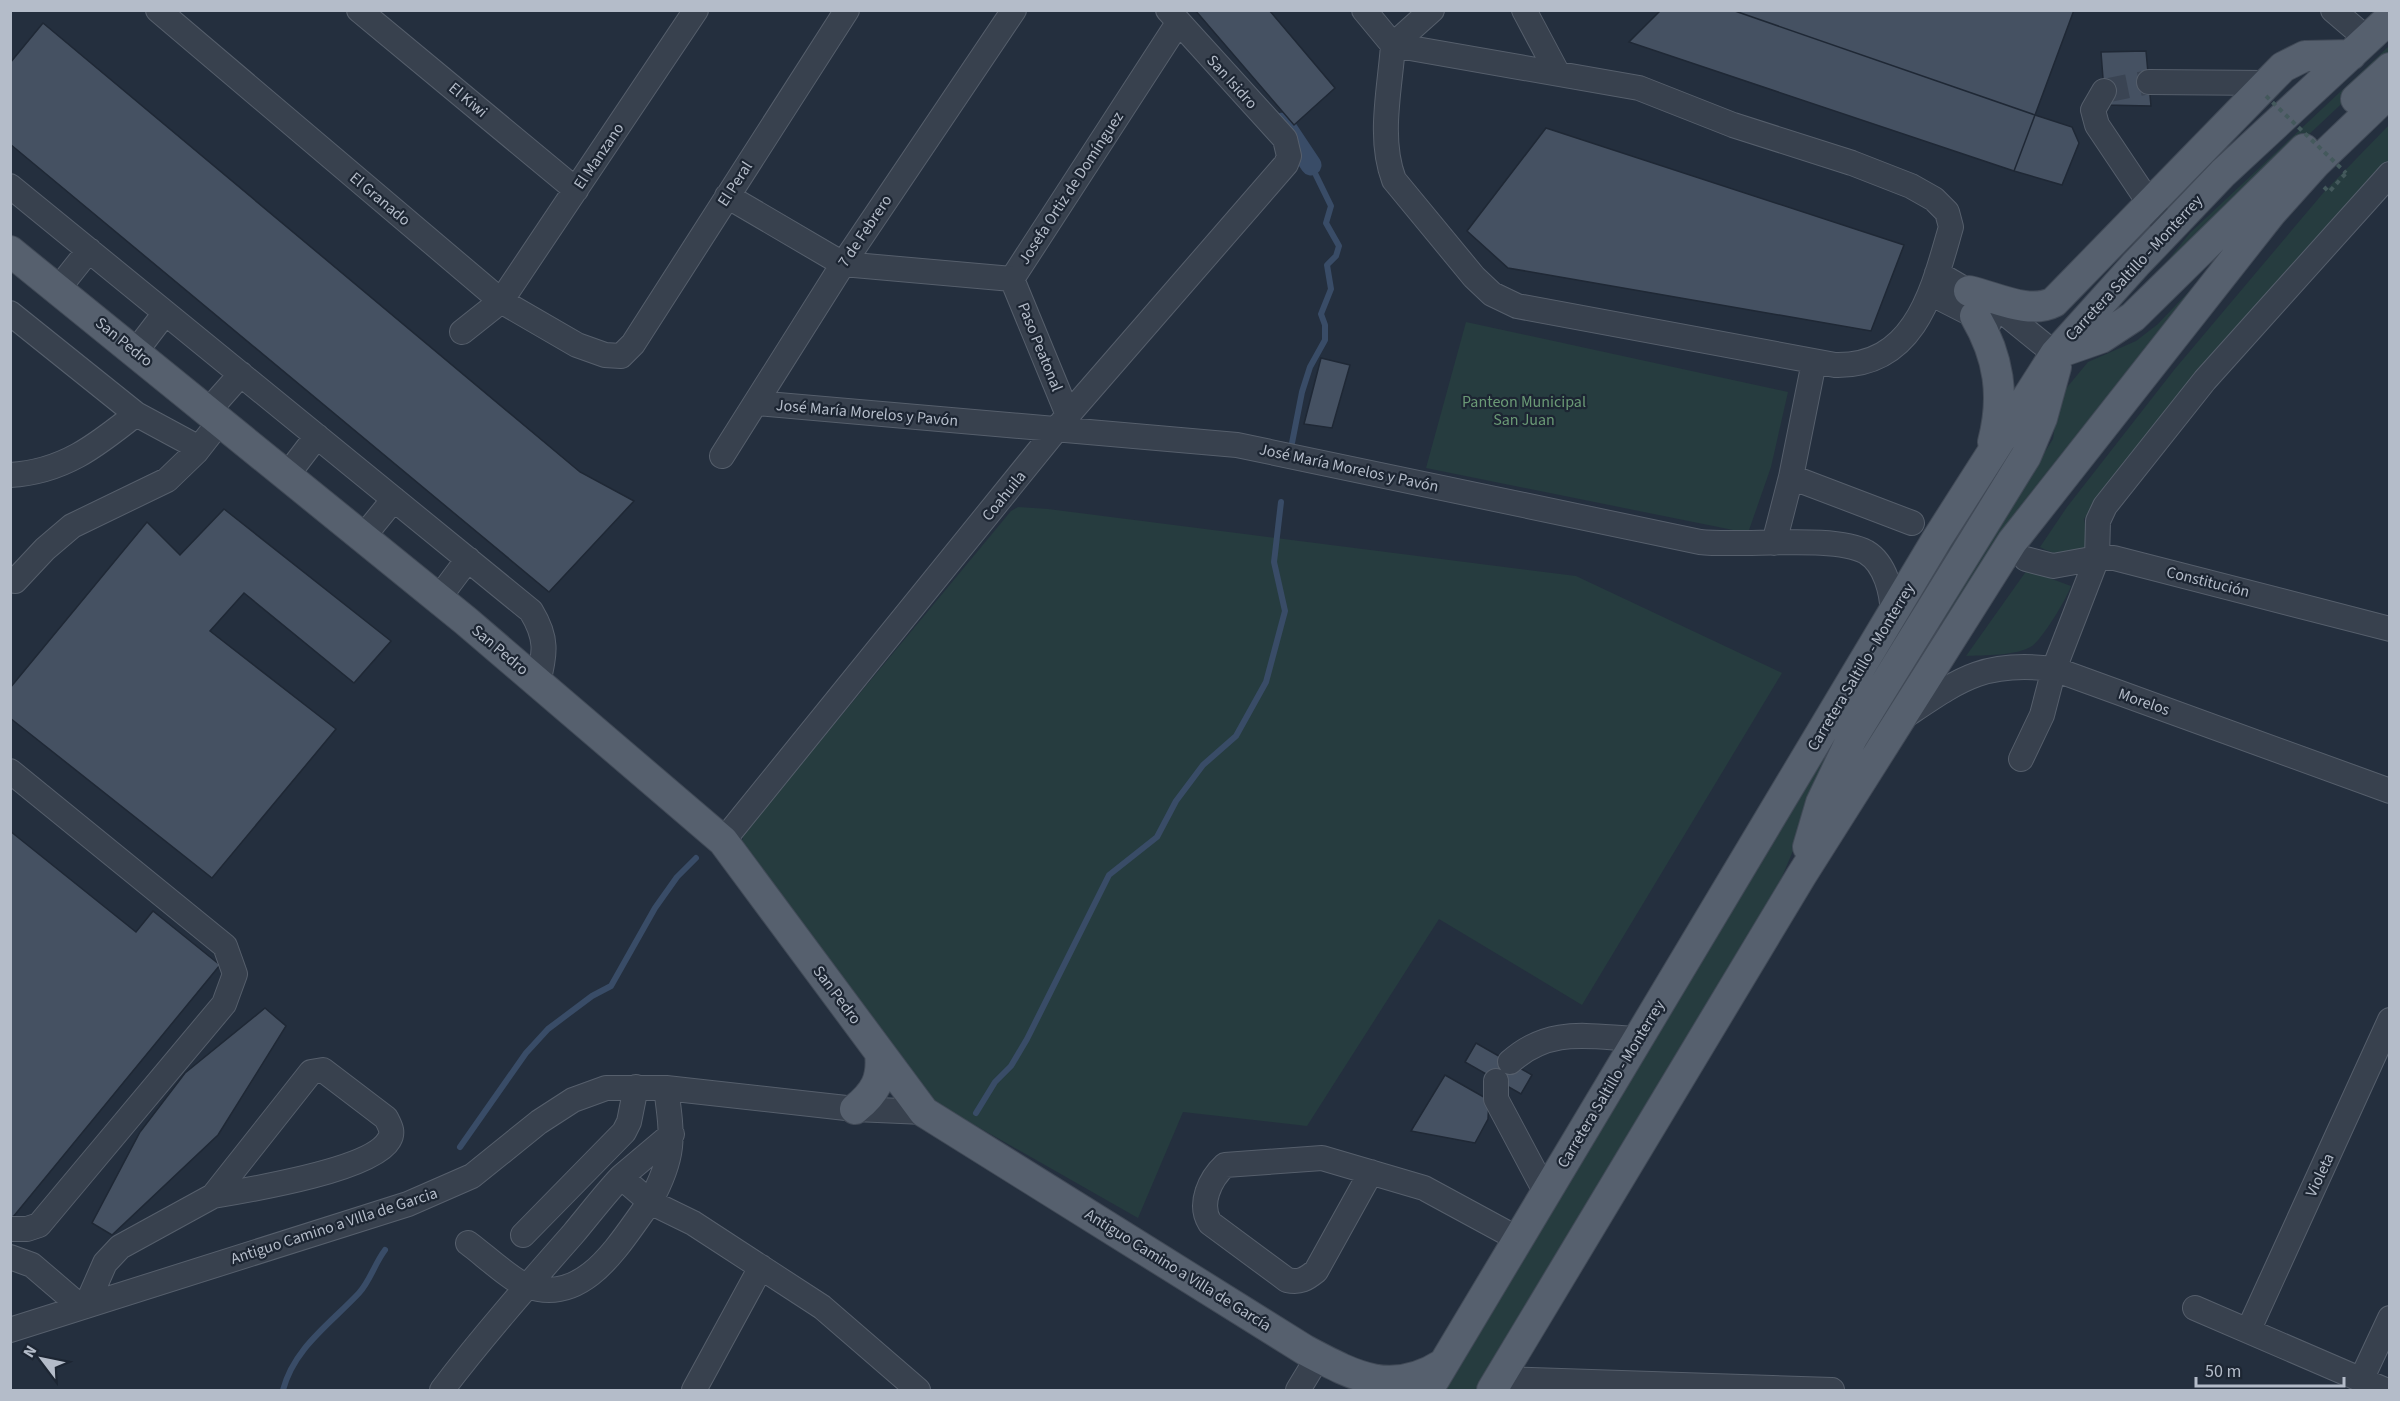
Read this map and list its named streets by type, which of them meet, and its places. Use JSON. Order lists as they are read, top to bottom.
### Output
{
  "streets": {
    "main road": ["Carretera Saltillo - Monterrey", "San Pedro", "Antiguo Camino a Villa de García"],
    "street": [
      "San Isidro",
      "El Kiwi",
      "El Manzano",
      "El Peral",
      "Josefa Ortiz de Domínguez",
      "El Granado",
      "7 de Febrero",
      "Paso Peatonal",
      "José María Morelos y Pavón",
      "Coahuila",
      "Constitución",
      "Morelos",
      "Violeta",
      "Antiguo Camino a VIlla de Garcia"
    ]
  },
  "crossings": [
    ["San Isidro", "Josefa Ortiz de Domínguez"],
    ["San Isidro", "Coahuila"],
    ["El Kiwi", "El Manzano"],
    ["El Manzano", "El Granado"],
    ["El Peral", "Josefa Ortiz de Domínguez"],
    ["El Peral", "El Granado"],
    ["Josefa Ortiz de Domínguez", "7 de Febrero"],
    ["Josefa Ortiz de Domínguez", "Paso Peatonal"],
    ["7 de Febrero", "José María Morelos y Pavón"],
    ["Carretera Saltillo - Monterrey", "José María Morelos y Pavón"],
    ["Carretera Saltillo - Monterrey", "Antiguo Camino a Villa de García"],
    ["San Pedro", "Coahuila"],
    ["San Pedro", "Antiguo Camino a VIlla de Garcia"],
    ["San Pedro", "Antiguo Camino a Villa de García"],
    ["Paso Peatonal", "José María Morelos y Pavón"],
    ["Paso Peatonal", "Coahuila"],
    ["José María Morelos y Pavón", "Coahuila"],
    ["Antiguo Camino a VIlla de Garcia", "Antiguo Camino a Villa de García"]
  ],
  "parks": ["Panteon Municipal San Juan"],
  "scale_bar": "50 m",
  "north": "top left"
}
